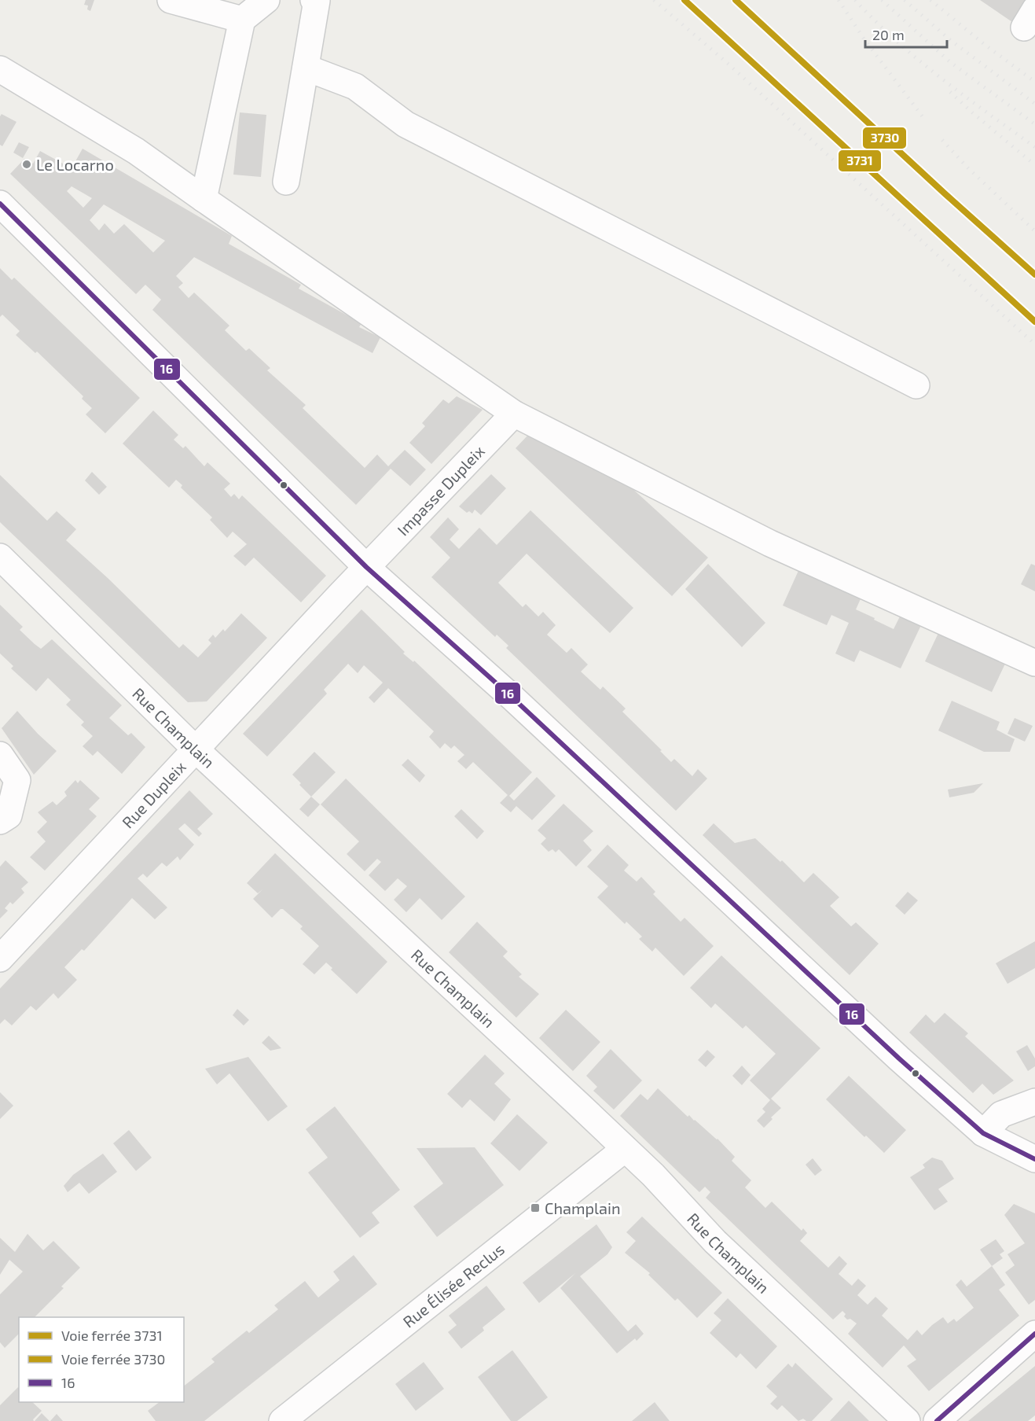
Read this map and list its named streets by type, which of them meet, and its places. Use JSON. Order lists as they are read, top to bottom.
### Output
{
  "streets": {
    "street": [
      "Impasse Dupleix",
      "Rue Champlain",
      "Rue Dupleix",
      "Rue Élisée Reclus"
    ]
  },
  "crossings": [
    ["Impasse Dupleix", "Rue Dupleix"],
    ["Rue Champlain", "Rue Dupleix"],
    ["Rue Champlain", "Rue Élisée Reclus"]
  ],
  "places": {
    "other": ["Le Locarno"],
    "transit": ["Champlain"]
  },
  "lines": ["rail line 3731", "rail line 3730", "transit line 16"],
  "legend": ["Voie ferrée 3731", "Voie ferrée 3730", "16"],
  "scale_bar": "20 m"
}
